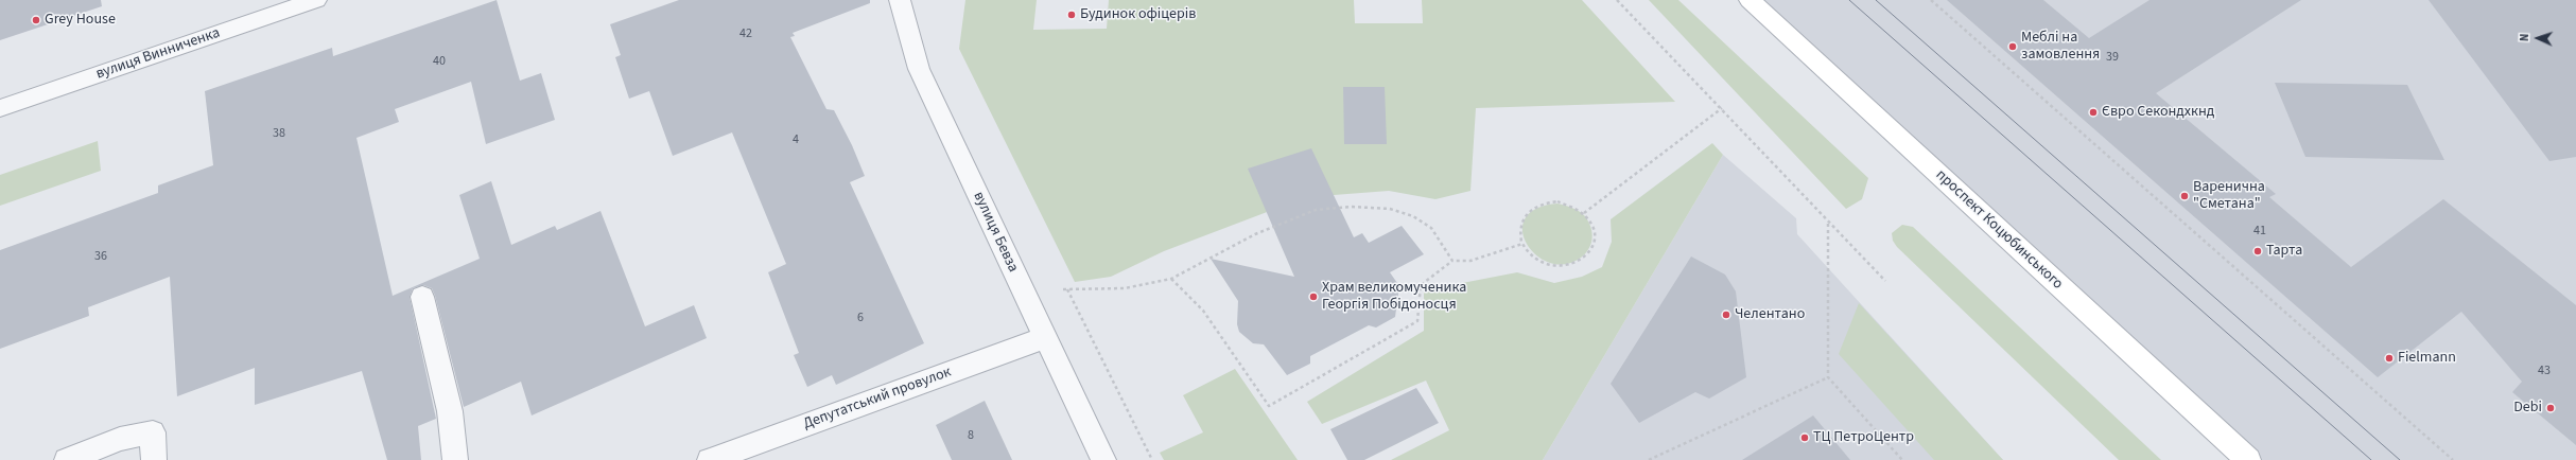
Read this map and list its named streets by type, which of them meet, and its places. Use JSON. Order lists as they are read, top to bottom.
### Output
{
  "streets": {
    "main road": ["проспект Коцюбинського"],
    "street": ["вулиця Винниченка", "вулиця Бевза", "Депутатський провулок"]
  },
  "crossings": [
    ["вулиця Бевза", "Депутатський провулок"]
  ],
  "places": [
    "Будинок офіцерів",
    "Grey House",
    "Меблі на замовлення",
    "Євро Секондхкнд",
    "Варенична \"Сметана\"",
    "Тарта",
    "Храм великомученика Георгія Побідоносця",
    "Челентано",
    "Fielmann",
    "Debi",
    "ТЦ ПетроЦентр"
  ],
  "house_numbers": [
    "42",
    "39",
    "40",
    "38",
    "4",
    "41",
    "36",
    "6",
    "43",
    "8"
  ],
  "north": "left"
}
